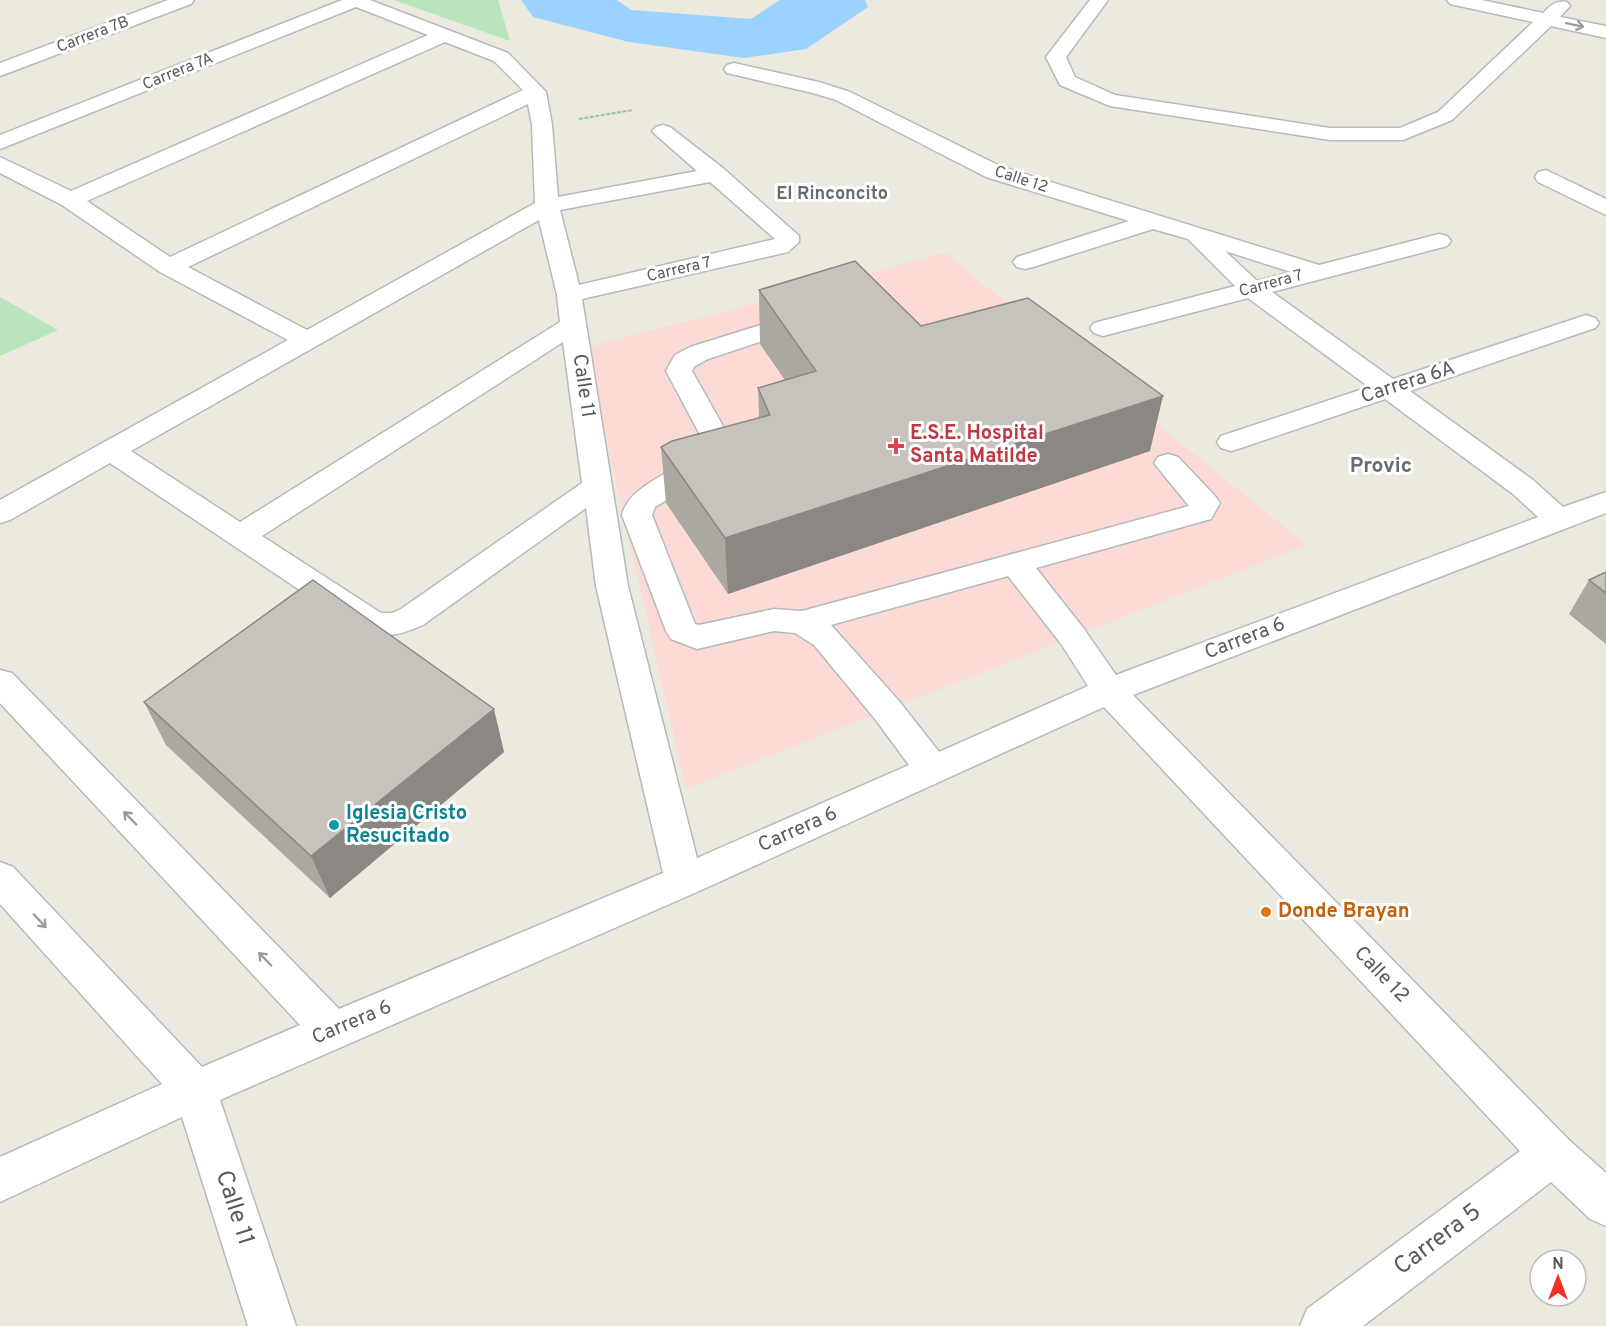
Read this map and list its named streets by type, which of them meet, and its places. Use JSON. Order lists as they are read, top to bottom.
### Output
{
  "streets": {
    "street": [
      "Carrera 7B",
      "Carrera 7A",
      "Calle 12",
      "Carrera 7",
      "Carrera 6A",
      "Calle 11",
      "Carrera 6",
      "Carrera 5"
    ]
  },
  "crossings": [
    ["Calle 12", "Carrera 7"],
    ["Calle 12", "Carrera 6"],
    ["Calle 12", "Carrera 5"],
    ["Carrera 7", "Calle 11"],
    ["Calle 11", "Carrera 6"]
  ],
  "districts": ["El Rinconcito", "Provic"],
  "places": {
    "health": ["E.S.E. Hospital Santa Matilde"],
    "other": ["Iglesia Cristo Resucitado", "Donde Brayan"]
  },
  "north": "top"
}
